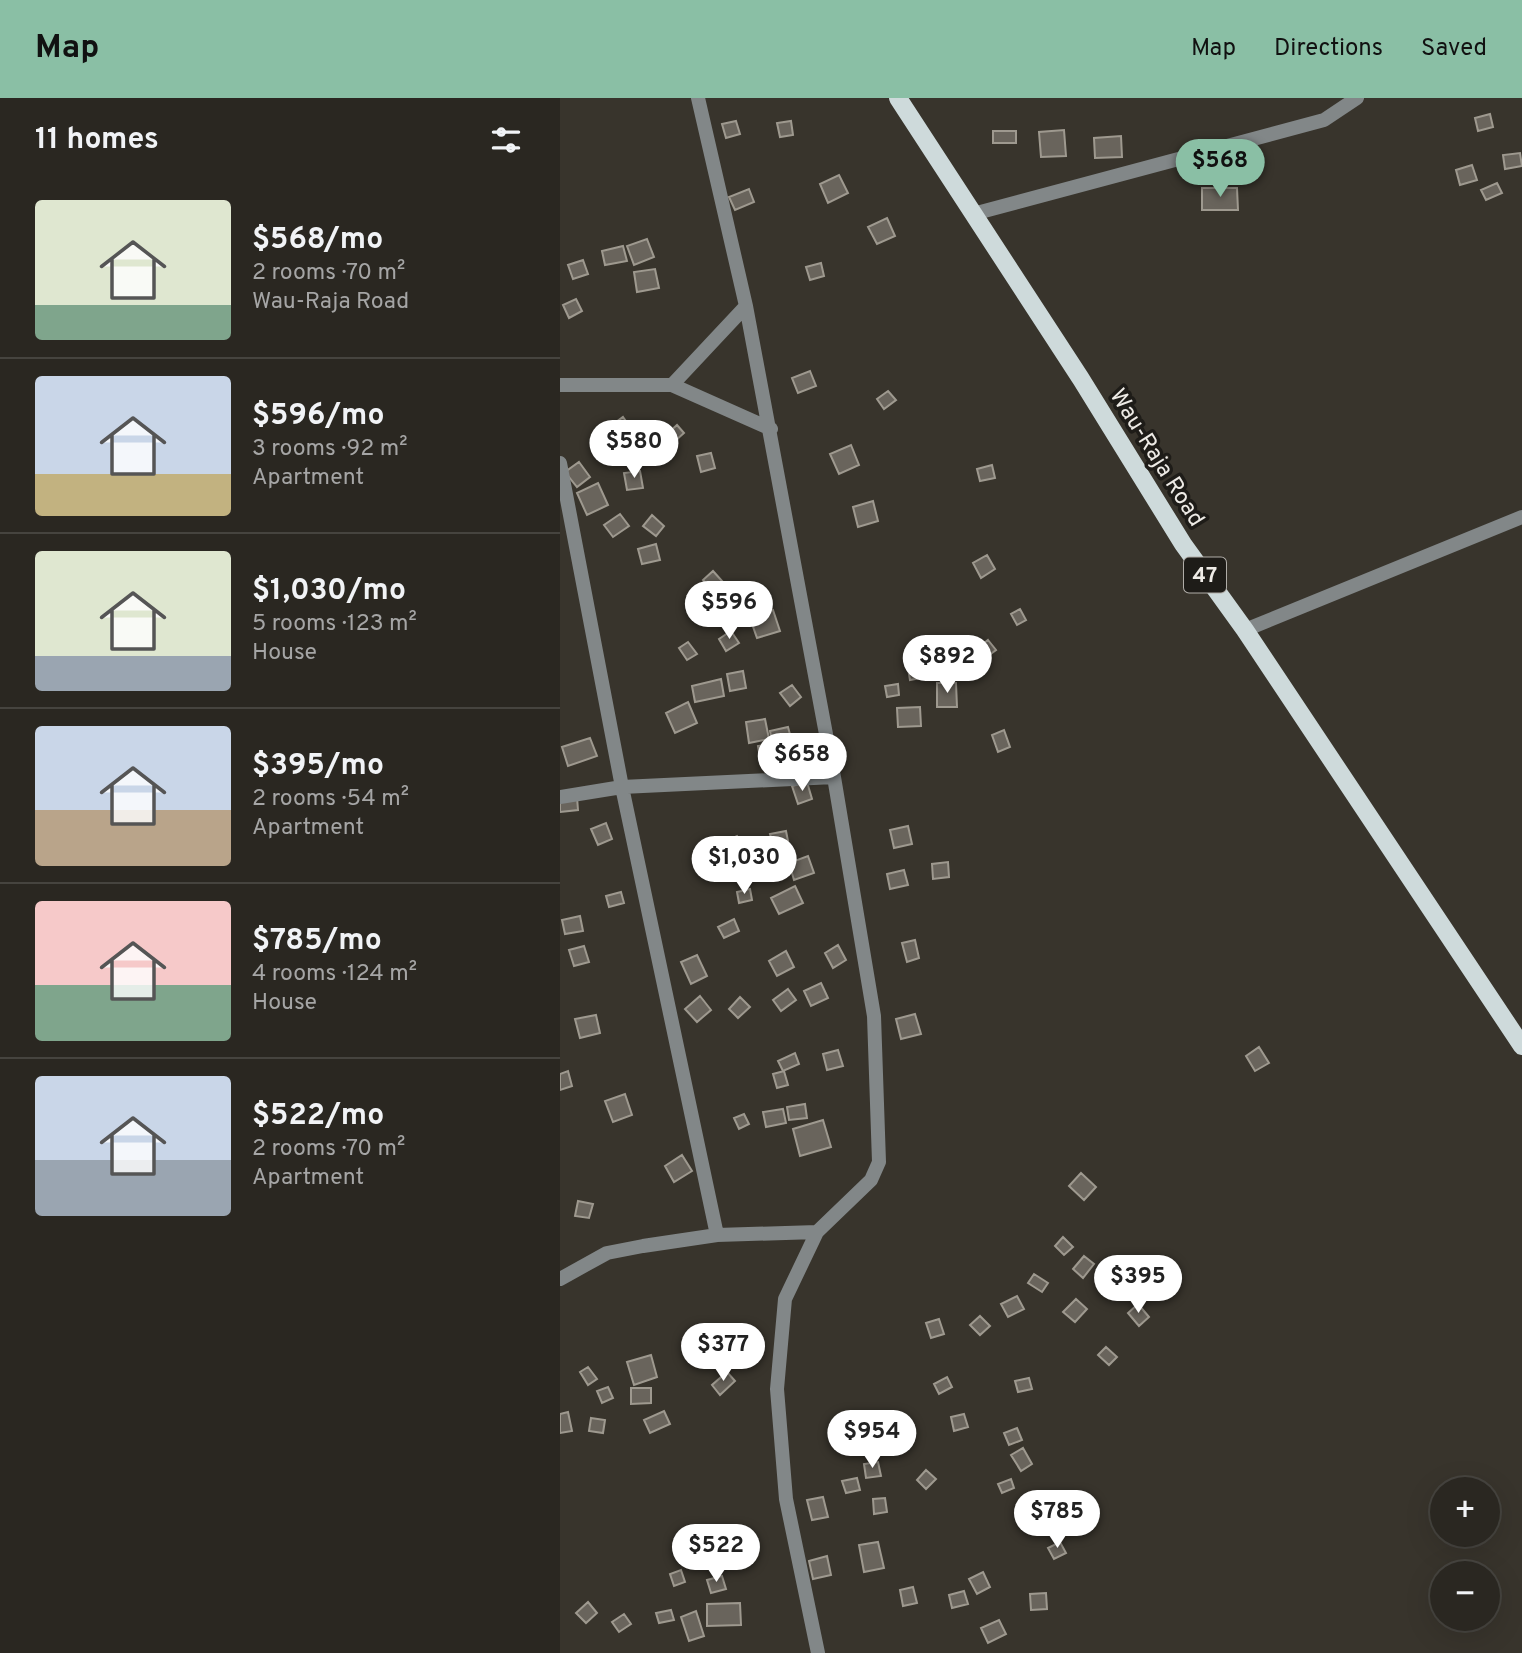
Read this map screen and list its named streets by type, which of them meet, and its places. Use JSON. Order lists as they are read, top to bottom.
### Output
{
  "streets": {
    "main road": ["Wau-Raja Road", "47"]
  },
  "page": {
    "header": "Map",
    "nav": ["Map", "Directions", "Saved"],
    "heading": "11 homes",
    "price": [
      "$568",
      "$580",
      "$596",
      "$892",
      "$658",
      "$1,030",
      "$395",
      "$377",
      "$954",
      "$785",
      "$522"
    ],
    "list": [
      {
        "name": "$568/mo",
        "note": "2 rooms · 70 m² · Wau-Raja Road"
      },
      {
        "name": "$596/mo",
        "note": "3 rooms · 92 m² · Apartment"
      },
      {
        "name": "$1,030/mo",
        "note": "5 rooms · 123 m² · House"
      },
      {
        "name": "$395/mo",
        "note": "2 rooms · 54 m² · Apartment"
      },
      {
        "name": "$785/mo",
        "note": "4 rooms · 124 m² · House"
      },
      {
        "name": "$522/mo",
        "note": "2 rooms · 70 m² · Apartment"
      }
    ],
    "map_buttons": ["+", "−"]
  }
}
